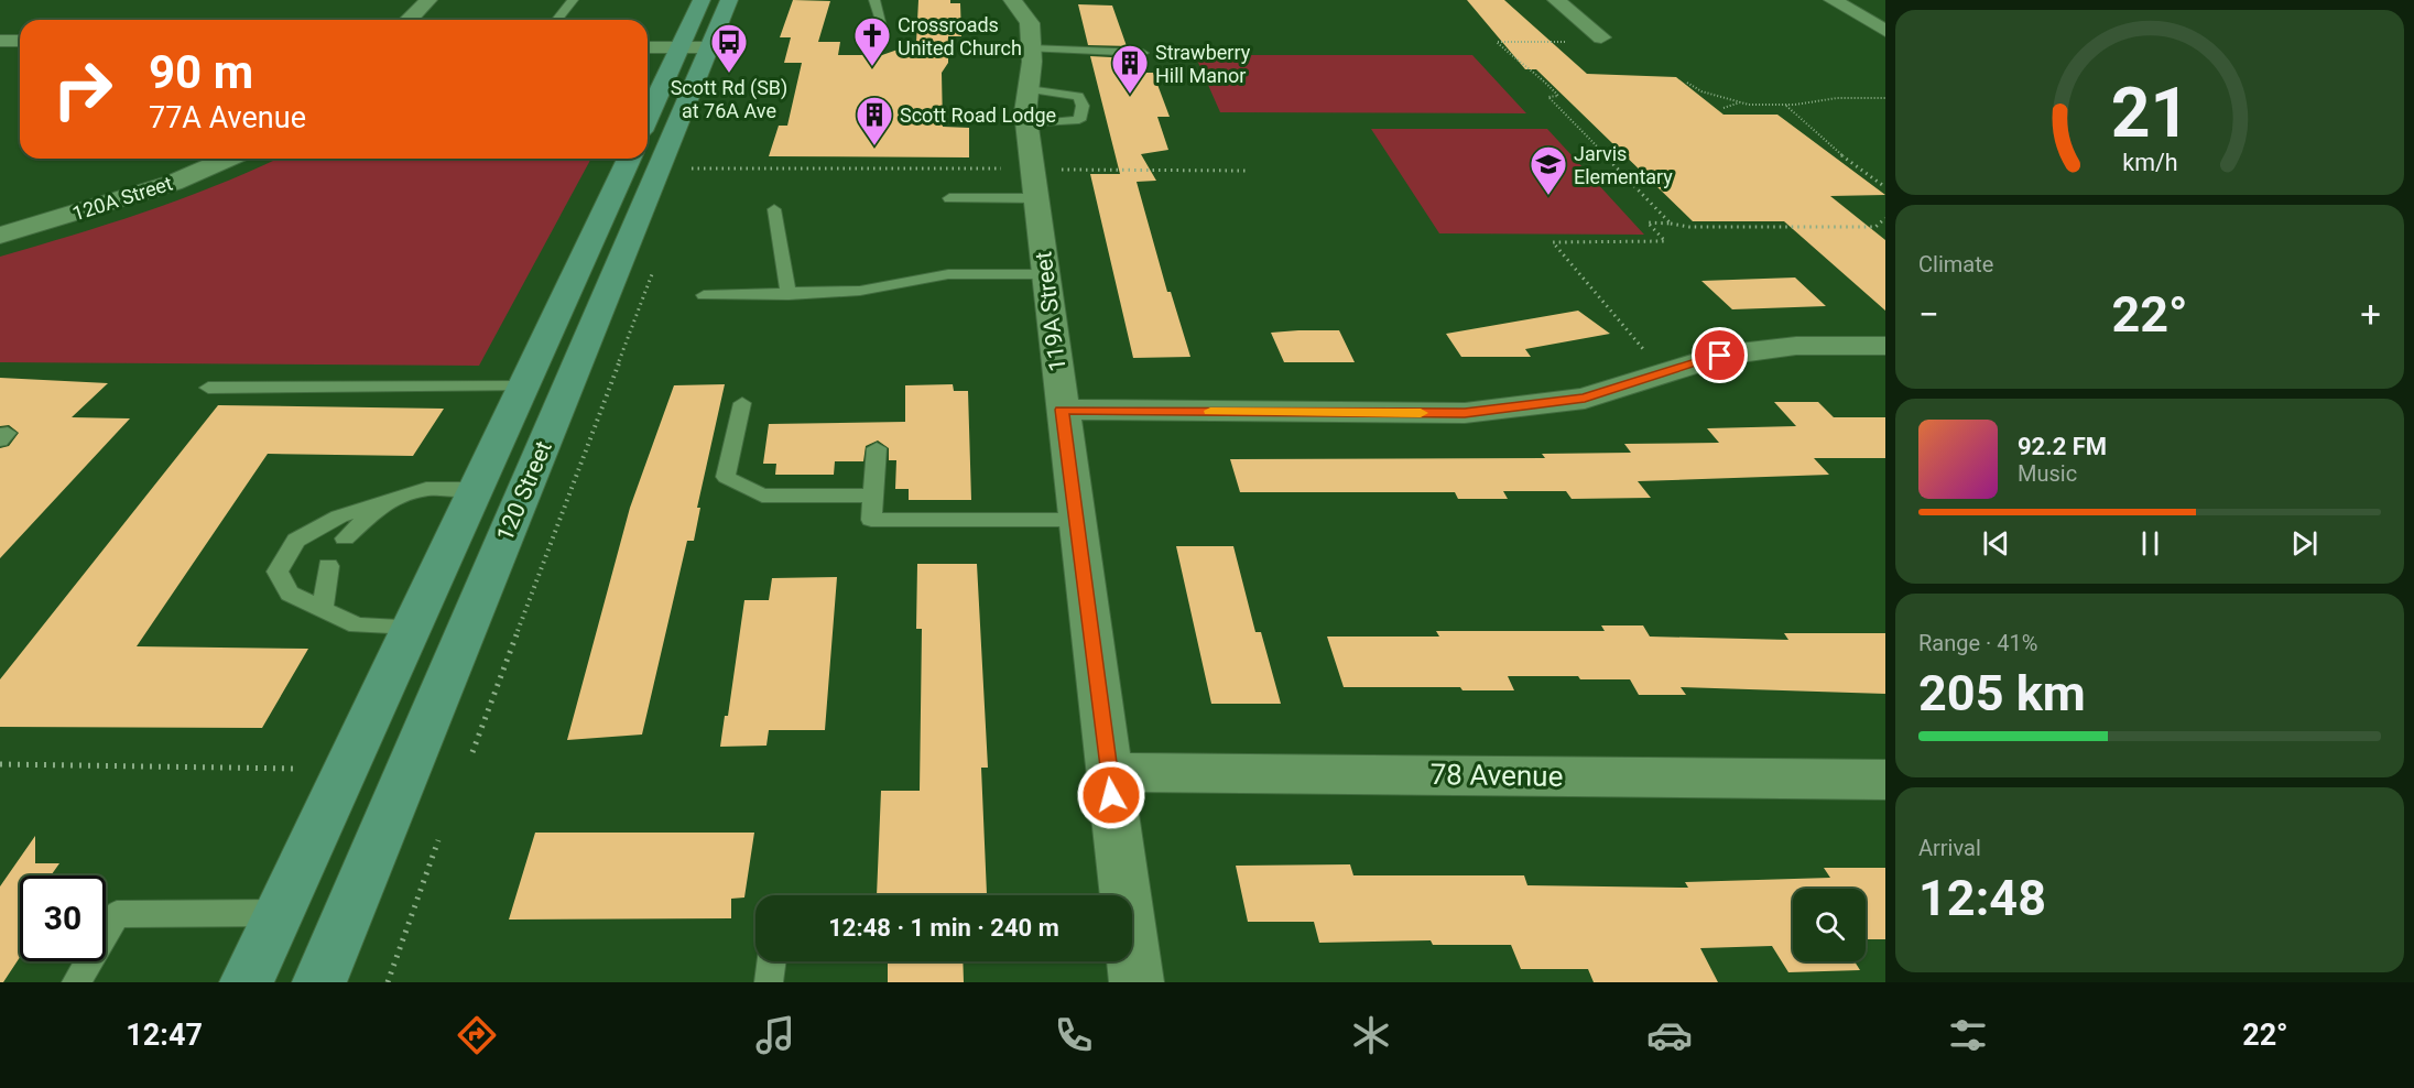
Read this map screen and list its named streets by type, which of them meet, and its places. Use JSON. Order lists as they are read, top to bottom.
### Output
{
  "streets": {
    "main road": ["120 Street"],
    "street": ["120A Street", "119A Street", "78 Avenue"]
  },
  "crossings": [
    ["119A Street", "78 Avenue"]
  ],
  "places": {
    "church": ["Crossroads United Church"],
    "bus stop": ["Scott Rd (SB) at 76A Ave"],
    "building": ["Strawberry Hill Manor", "Scott Road Lodge"],
    "school or university": ["Jarvis Elementary"]
  },
  "page": {
    "turn": ["90 m", "77A Avenue"],
    "tile": [
      "Climate",
      ["Range · 41%", "205 km"],
      ["Arrival", "12:48"]
    ],
    "heat": ["−", "22°", "+"],
    "song": ["92.2 FM", "Music"],
    "limit": "30",
    "trip": "12:48 · 1 min · 240 m",
    "tabs": ["12:47", "22°"],
    "gauge": ["21", "km/h"]
  }
}
